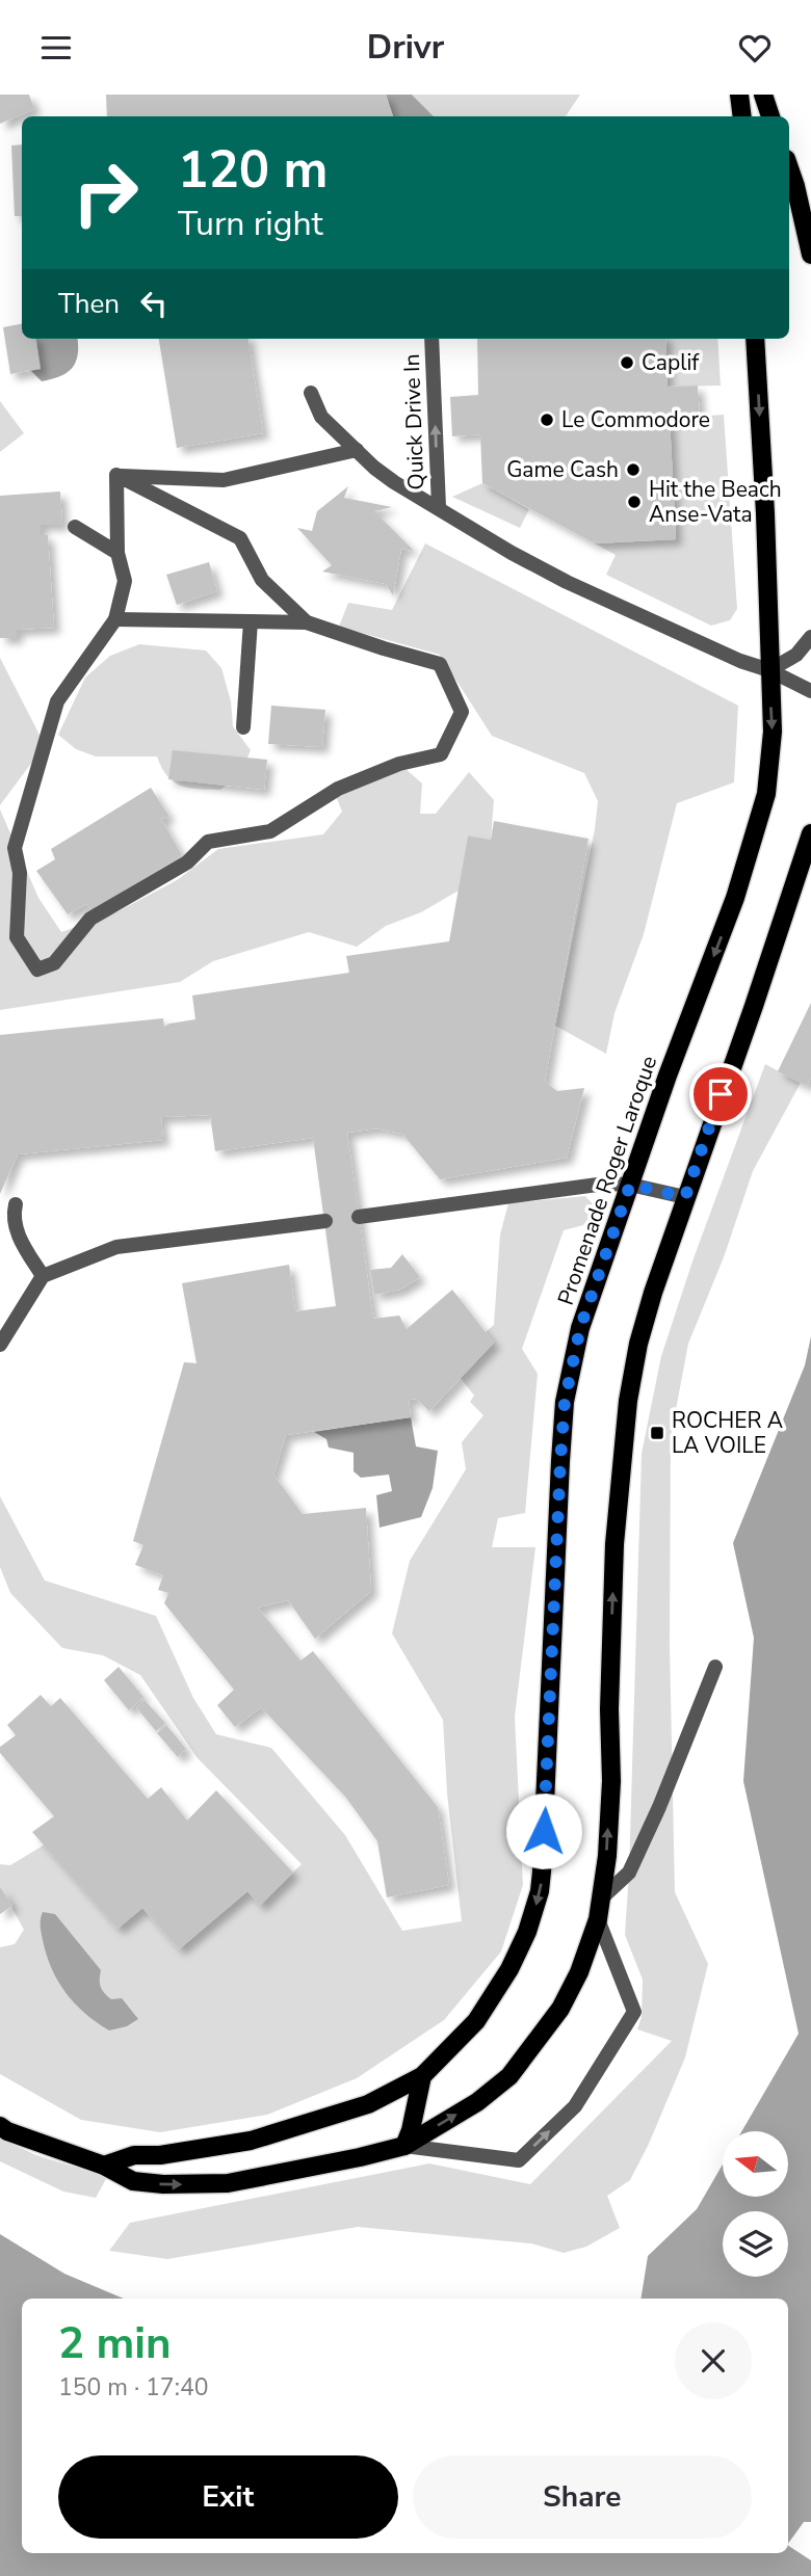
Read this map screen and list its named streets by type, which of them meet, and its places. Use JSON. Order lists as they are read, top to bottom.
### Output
{
  "streets": {
    "main road": ["Promenade Roger Laroque"],
    "lane": ["Quick Drive In"]
  },
  "one_way": ["Quick Drive In"],
  "places": {
    "other": [
      "Caplif",
      "Le Commodore",
      "Game Cash",
      "Hit the Beach Anse-Vata"
    ],
    "transit": ["ROCHER A LA VOILE"]
  },
  "north": "left",
  "page": {
    "header": "Drivr",
    "turn": ["120 m", "Turn right"],
    "then": "Then",
    "heading": ["2 min", "150 m · 17:40"],
    "buttons": ["Exit", "Share"]
  }
}
